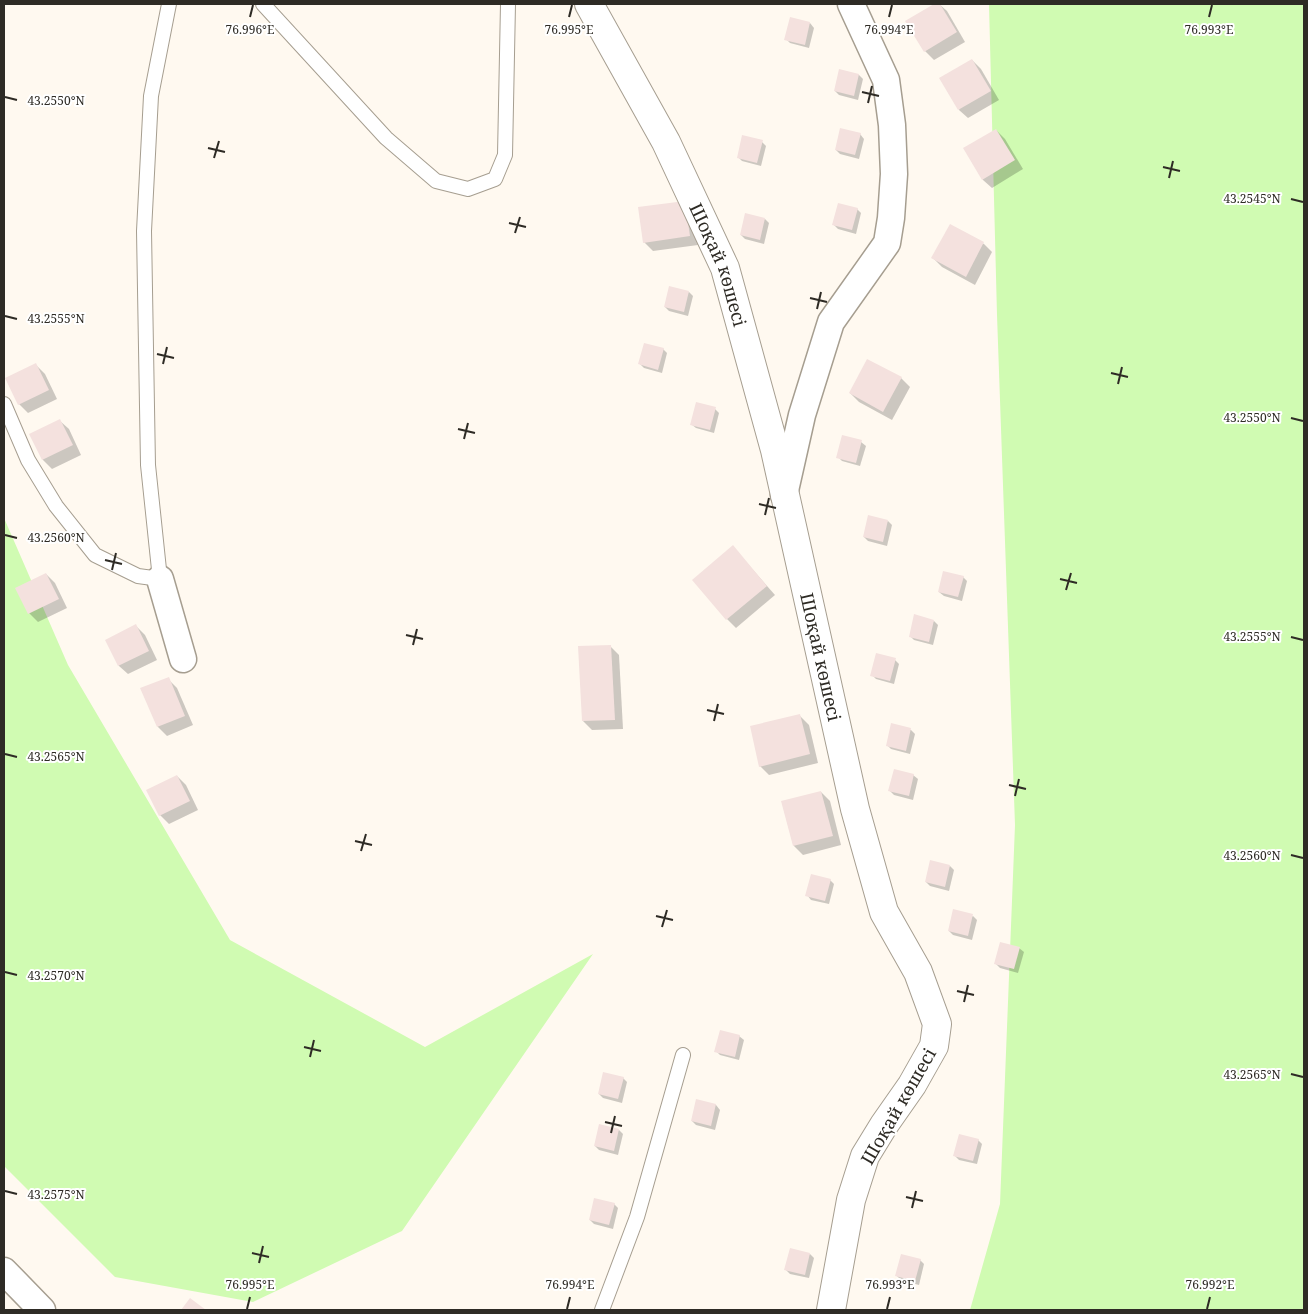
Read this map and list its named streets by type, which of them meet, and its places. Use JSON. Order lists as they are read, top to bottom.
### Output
{
  "streets": {
    "street": ["Шоқай көшесі"]
  },
  "coordinates": [
    "76.996°E",
    "76.995°E",
    "76.994°E",
    "76.993°E",
    "43.2550°N",
    "43.2545°N",
    "43.2555°N",
    "43.2560°N",
    "43.2565°N",
    "43.2570°N",
    "43.2575°N",
    "76.992°E"
  ]
}
